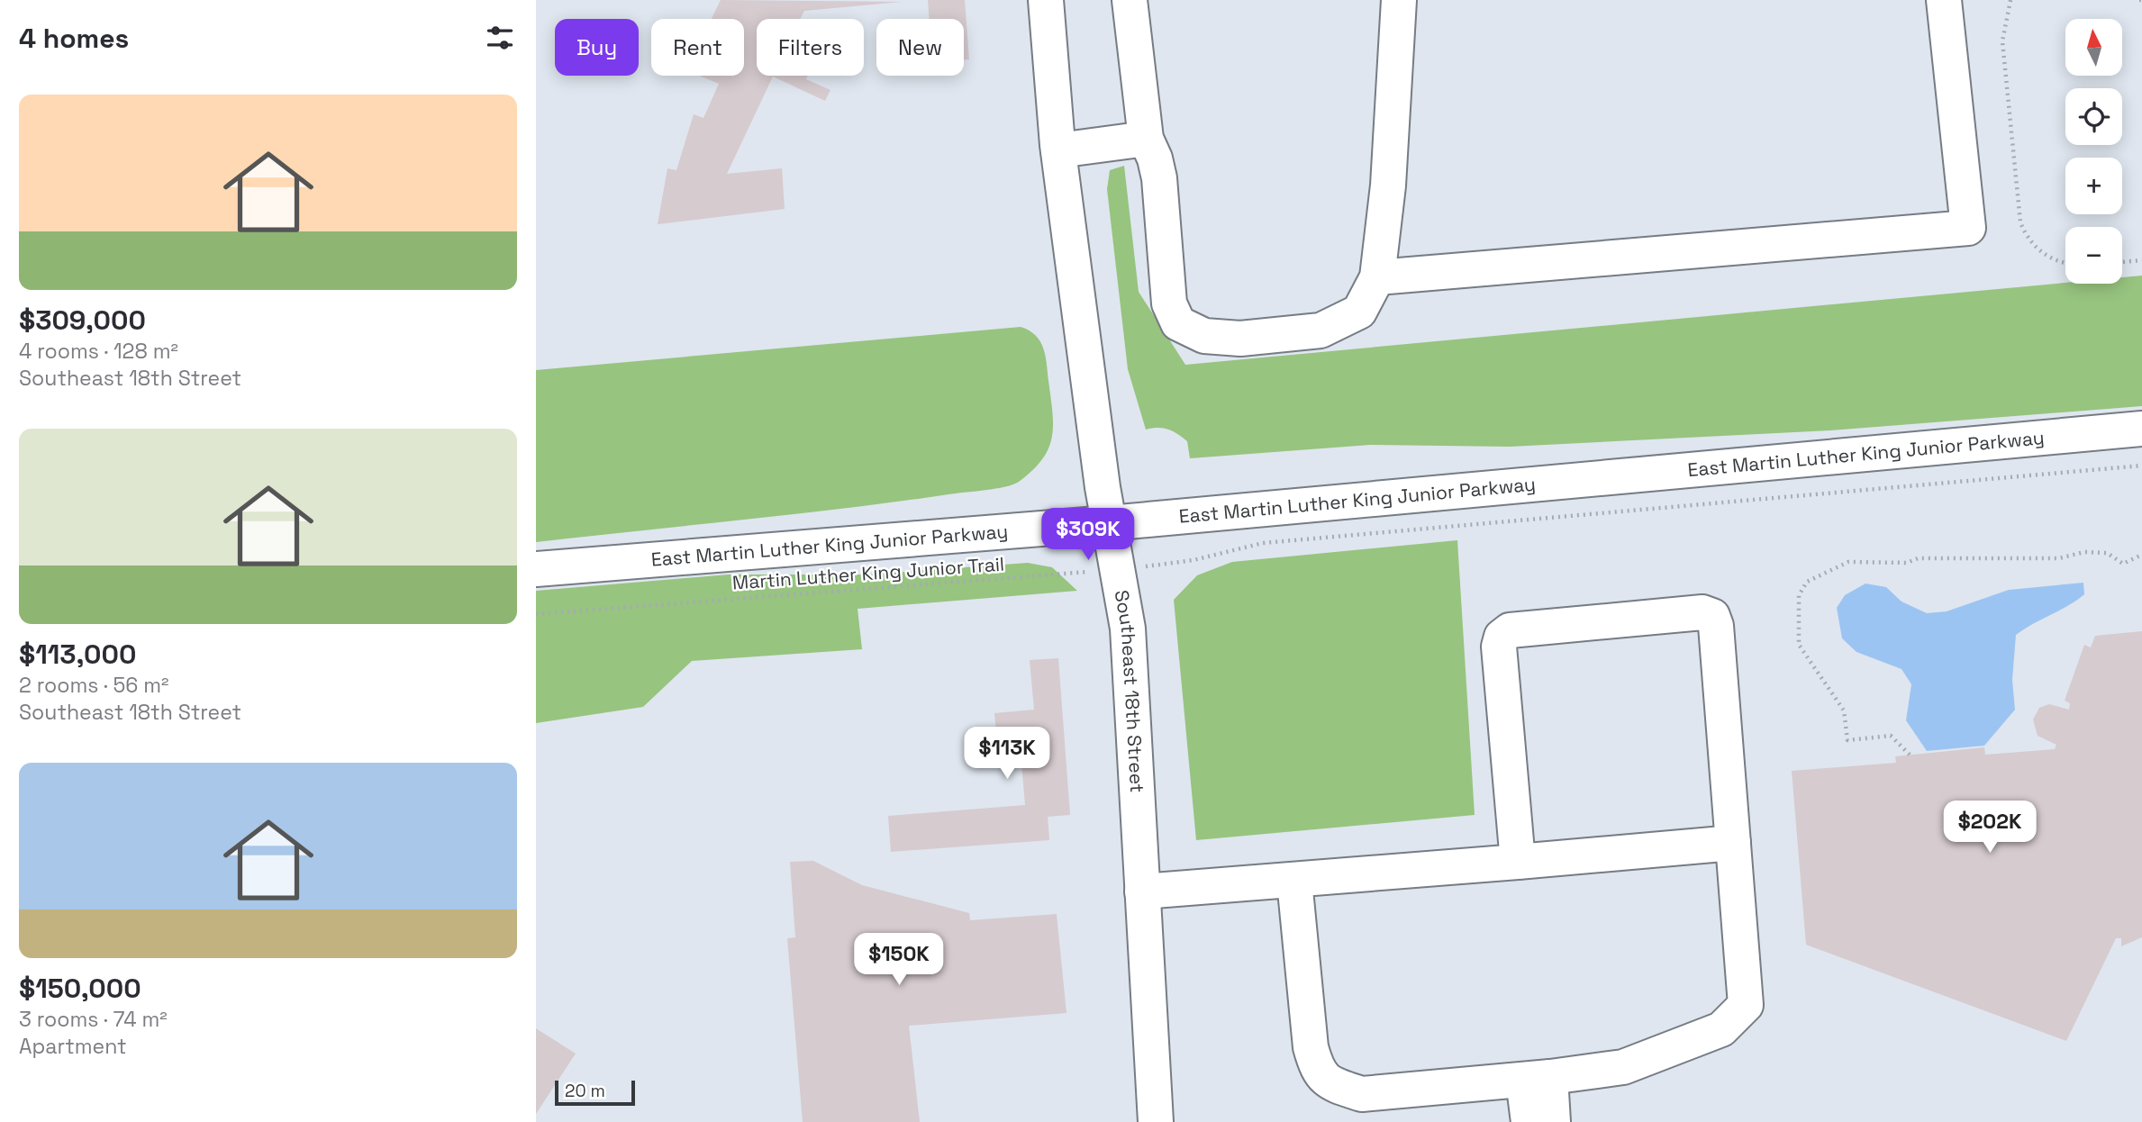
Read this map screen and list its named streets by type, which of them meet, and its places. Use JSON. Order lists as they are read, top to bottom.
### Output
{
  "streets": {
    "main road": ["East Martin Luther King Junior Parkway", "Southeast 18th Street"],
    "path": ["Martin Luther King Junior Trail"]
  },
  "crossings": [
    ["East Martin Luther King Junior Parkway", "Southeast 18th Street"],
    ["Martin Luther King Junior Trail", "Southeast 18th Street"]
  ],
  "scale_bar": "20 m",
  "north": "top",
  "page": {
    "heading": "4 homes",
    "map_buttons": ["+", "−"],
    "chip": [
      "Buy",
      "Rent",
      "Filters",
      "New"
    ],
    "list": [
      {
        "name": "$309,000",
        "note": "4 rooms · 128 m² · Southeast 18th Street"
      },
      {
        "name": "$113,000",
        "note": "2 rooms · 56 m² · Southeast 18th Street"
      },
      {
        "name": "$150,000",
        "note": "3 rooms · 74 m² · Apartment"
      }
    ],
    "price": [
      "$309K",
      "$113K",
      "$202K",
      "$150K"
    ],
    "scale": "20 m"
  }
}
